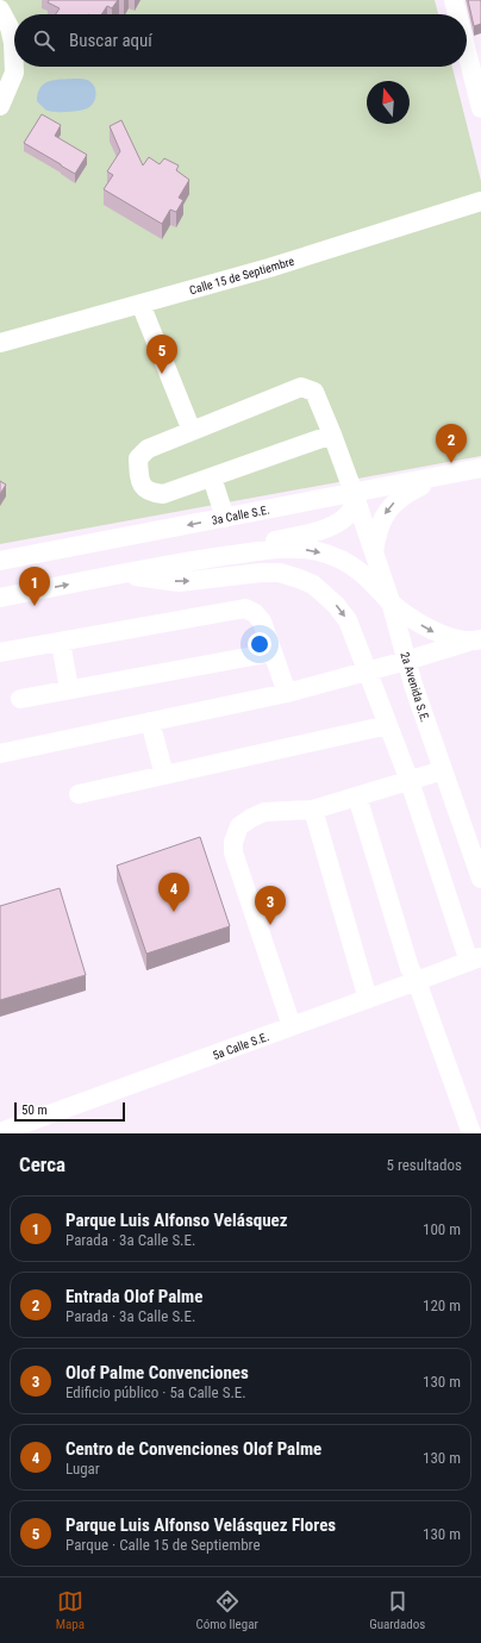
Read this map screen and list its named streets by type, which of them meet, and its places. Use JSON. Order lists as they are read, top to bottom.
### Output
{
  "streets": {
    "street": [
      "Calle 15 de Septiembre",
      "3a Calle S.E.",
      "2a Avenida S.E.",
      "5a Calle S.E."
    ]
  },
  "crossings": [
    ["3a Calle S.E.", "2a Avenida S.E."]
  ],
  "scale_bar": "50 m",
  "north": "top",
  "page": {
    "search": "Buscar aquí",
    "pins": [
      "5",
      "2",
      "1",
      "4",
      "3"
    ],
    "scale": "50 m",
    "heading": ["Cerca", "5 resultados"],
    "list": [
      {
        "mark": "1",
        "name": "Parque Luis Alfonso Velásquez",
        "note": "Parada · 3a Calle S.E.",
        "value": "100 m"
      },
      {
        "mark": "2",
        "name": "Entrada Olof Palme",
        "note": "Parada · 3a Calle S.E.",
        "value": "120 m"
      },
      {
        "mark": "3",
        "name": "Olof Palme Convenciones",
        "note": "Edificio público · 5a Calle S.E.",
        "value": "130 m"
      },
      {
        "mark": "4",
        "name": "Centro de Convenciones Olof Palme",
        "note": "Lugar",
        "value": "130 m"
      },
      {
        "mark": "5",
        "name": "Parque Luis Alfonso Velásquez Flores",
        "note": "Parque · Calle 15 de Septiembre",
        "value": "130 m"
      }
    ],
    "nav": ["Mapa", "Cómo llegar", "Guardados"]
  }
}
